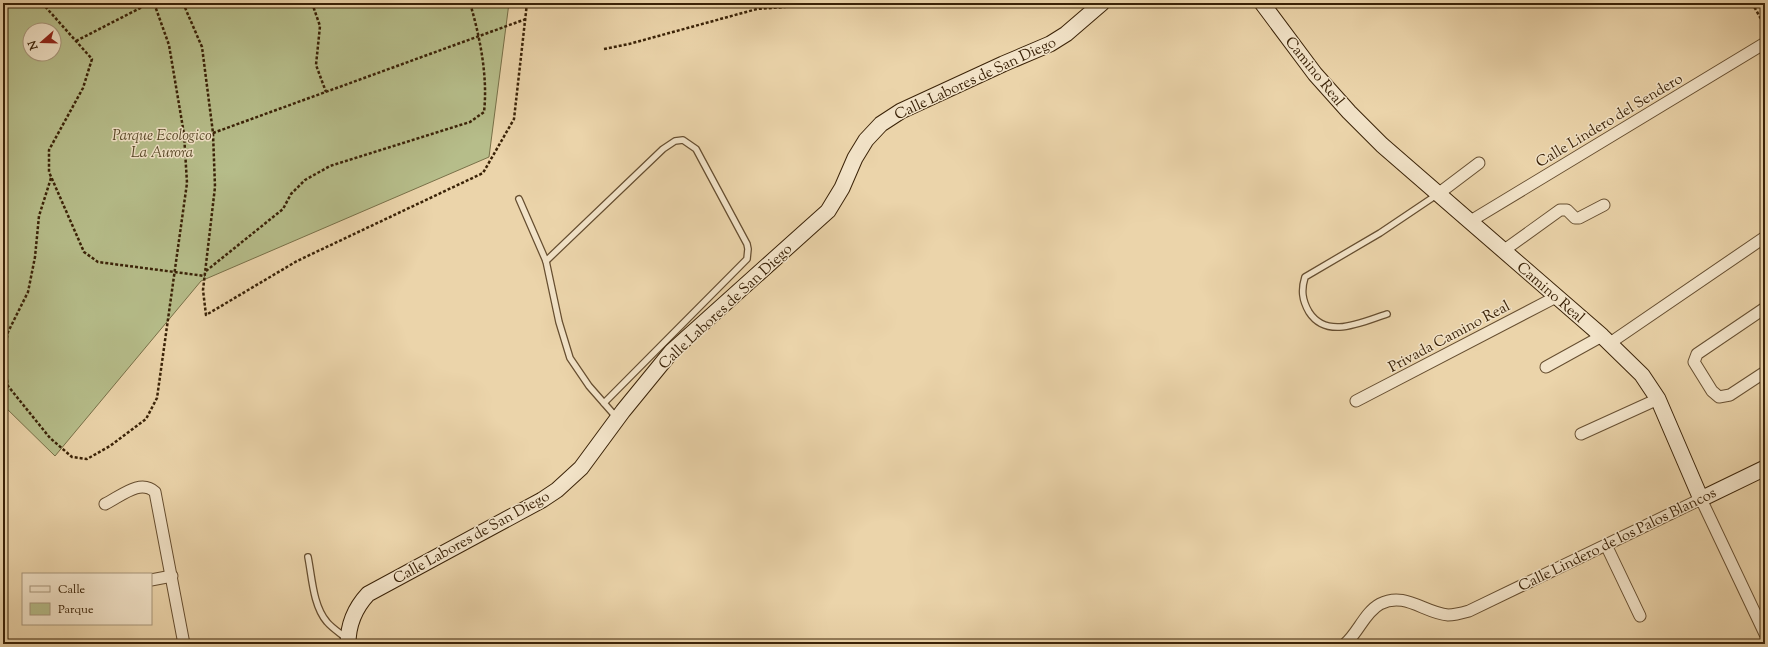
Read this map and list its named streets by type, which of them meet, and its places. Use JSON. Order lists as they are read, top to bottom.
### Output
{
  "streets": {
    "street": [
      "Camino Real",
      "Calle Labores de San Diego",
      "Calle Lindero del Sendero",
      "Privada Camino Real",
      "Calle Lindero de los Palos Blancos"
    ]
  },
  "crossings": [
    ["Camino Real", "Calle Lindero del Sendero"],
    ["Camino Real", "Privada Camino Real"],
    ["Camino Real", "Calle Lindero de los Palos Blancos"]
  ],
  "parks": ["Parque Ecologico La Aurora"],
  "legend": ["Calle", "Parque"],
  "north": "left"
}
